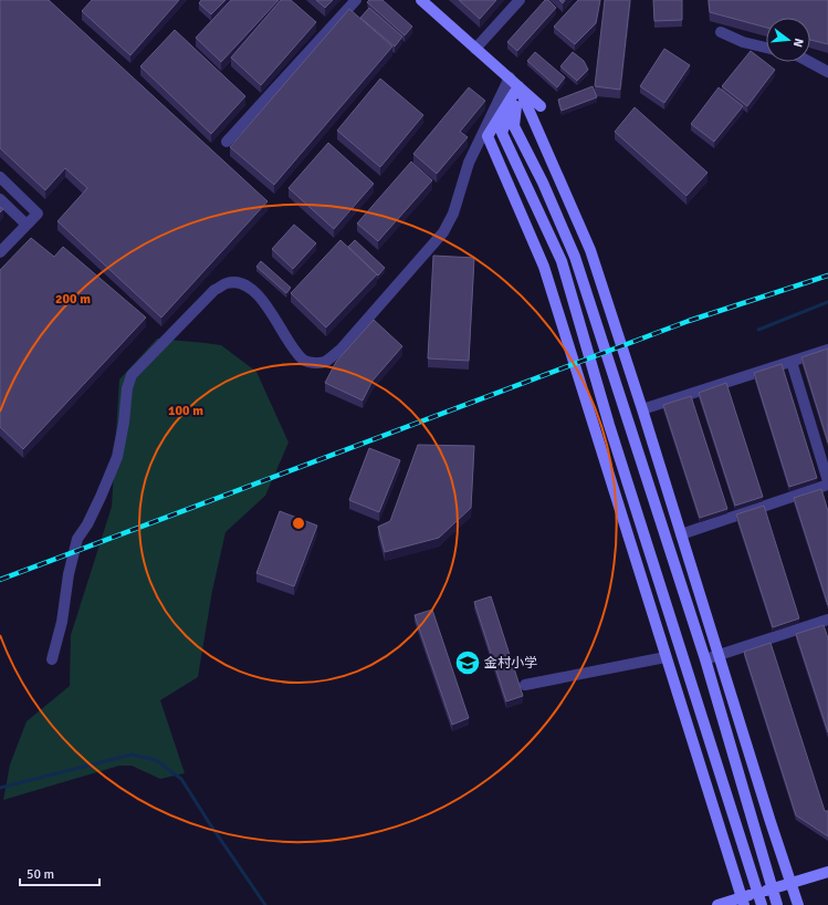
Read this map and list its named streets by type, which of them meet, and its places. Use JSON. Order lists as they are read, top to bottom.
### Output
{
  "places": {
    "school or university": ["金村小学"]
  },
  "scale_bar": "50 m",
  "north": "right",
  "rings": ["200 m", "100 m"]
}
